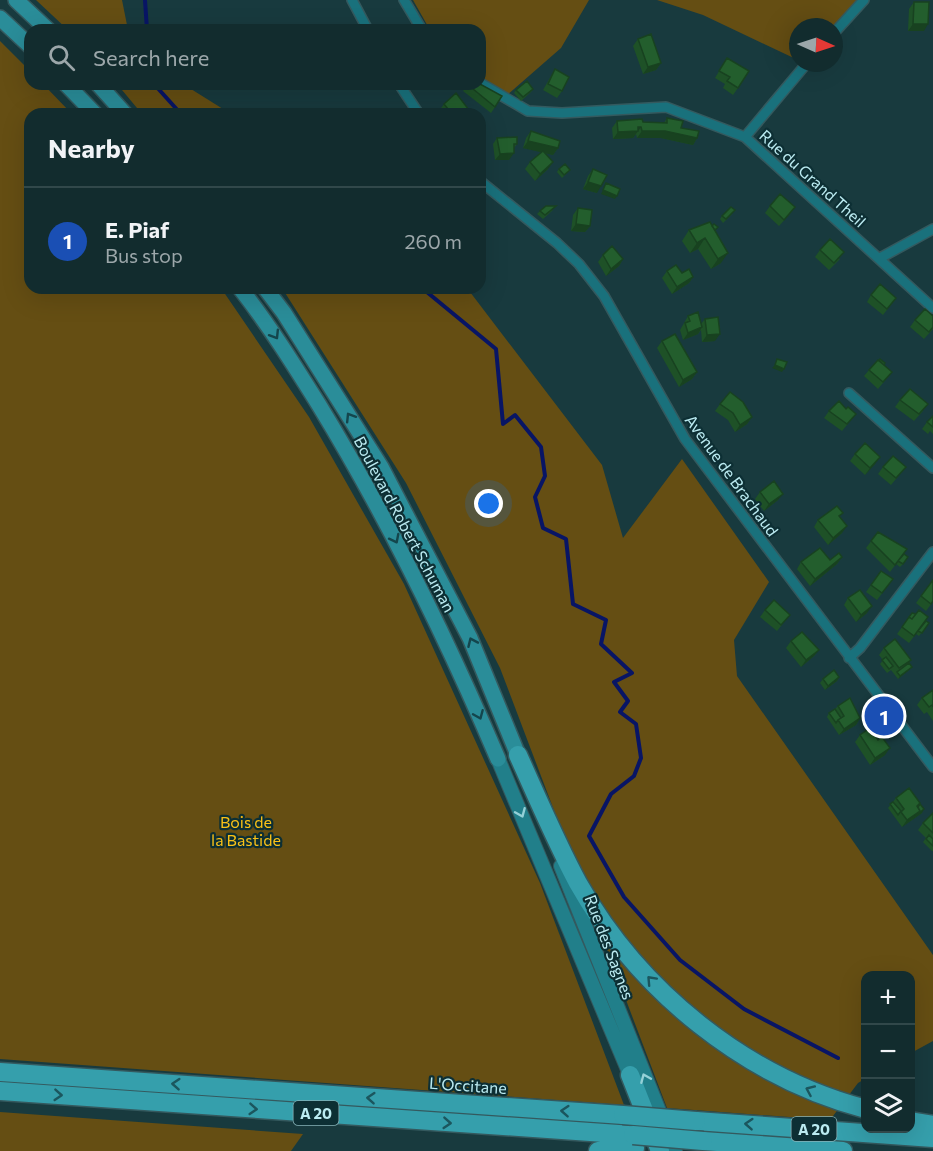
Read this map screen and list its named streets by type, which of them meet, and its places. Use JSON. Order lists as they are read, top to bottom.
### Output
{
  "streets": {
    "highway": ["L'Occitane", "A 20"],
    "main road": ["Boulevard Robert Schuman"],
    "street": ["Rue du Grand Theil", "Avenue de Brachaud", "Rue des Sagnes"]
  },
  "crossings": [
    ["Boulevard Robert Schuman", "Rue des Sagnes"]
  ],
  "parks": ["Bois de la Bastide"],
  "north": "right",
  "page": {
    "search": "Search here",
    "heading": "Nearby",
    "list": [
      {
        "mark": "1",
        "name": "E. Piaf",
        "note": "Bus stop",
        "value": "260 m"
      }
    ],
    "pins": "1",
    "map_buttons": ["+", "−"]
  }
}
